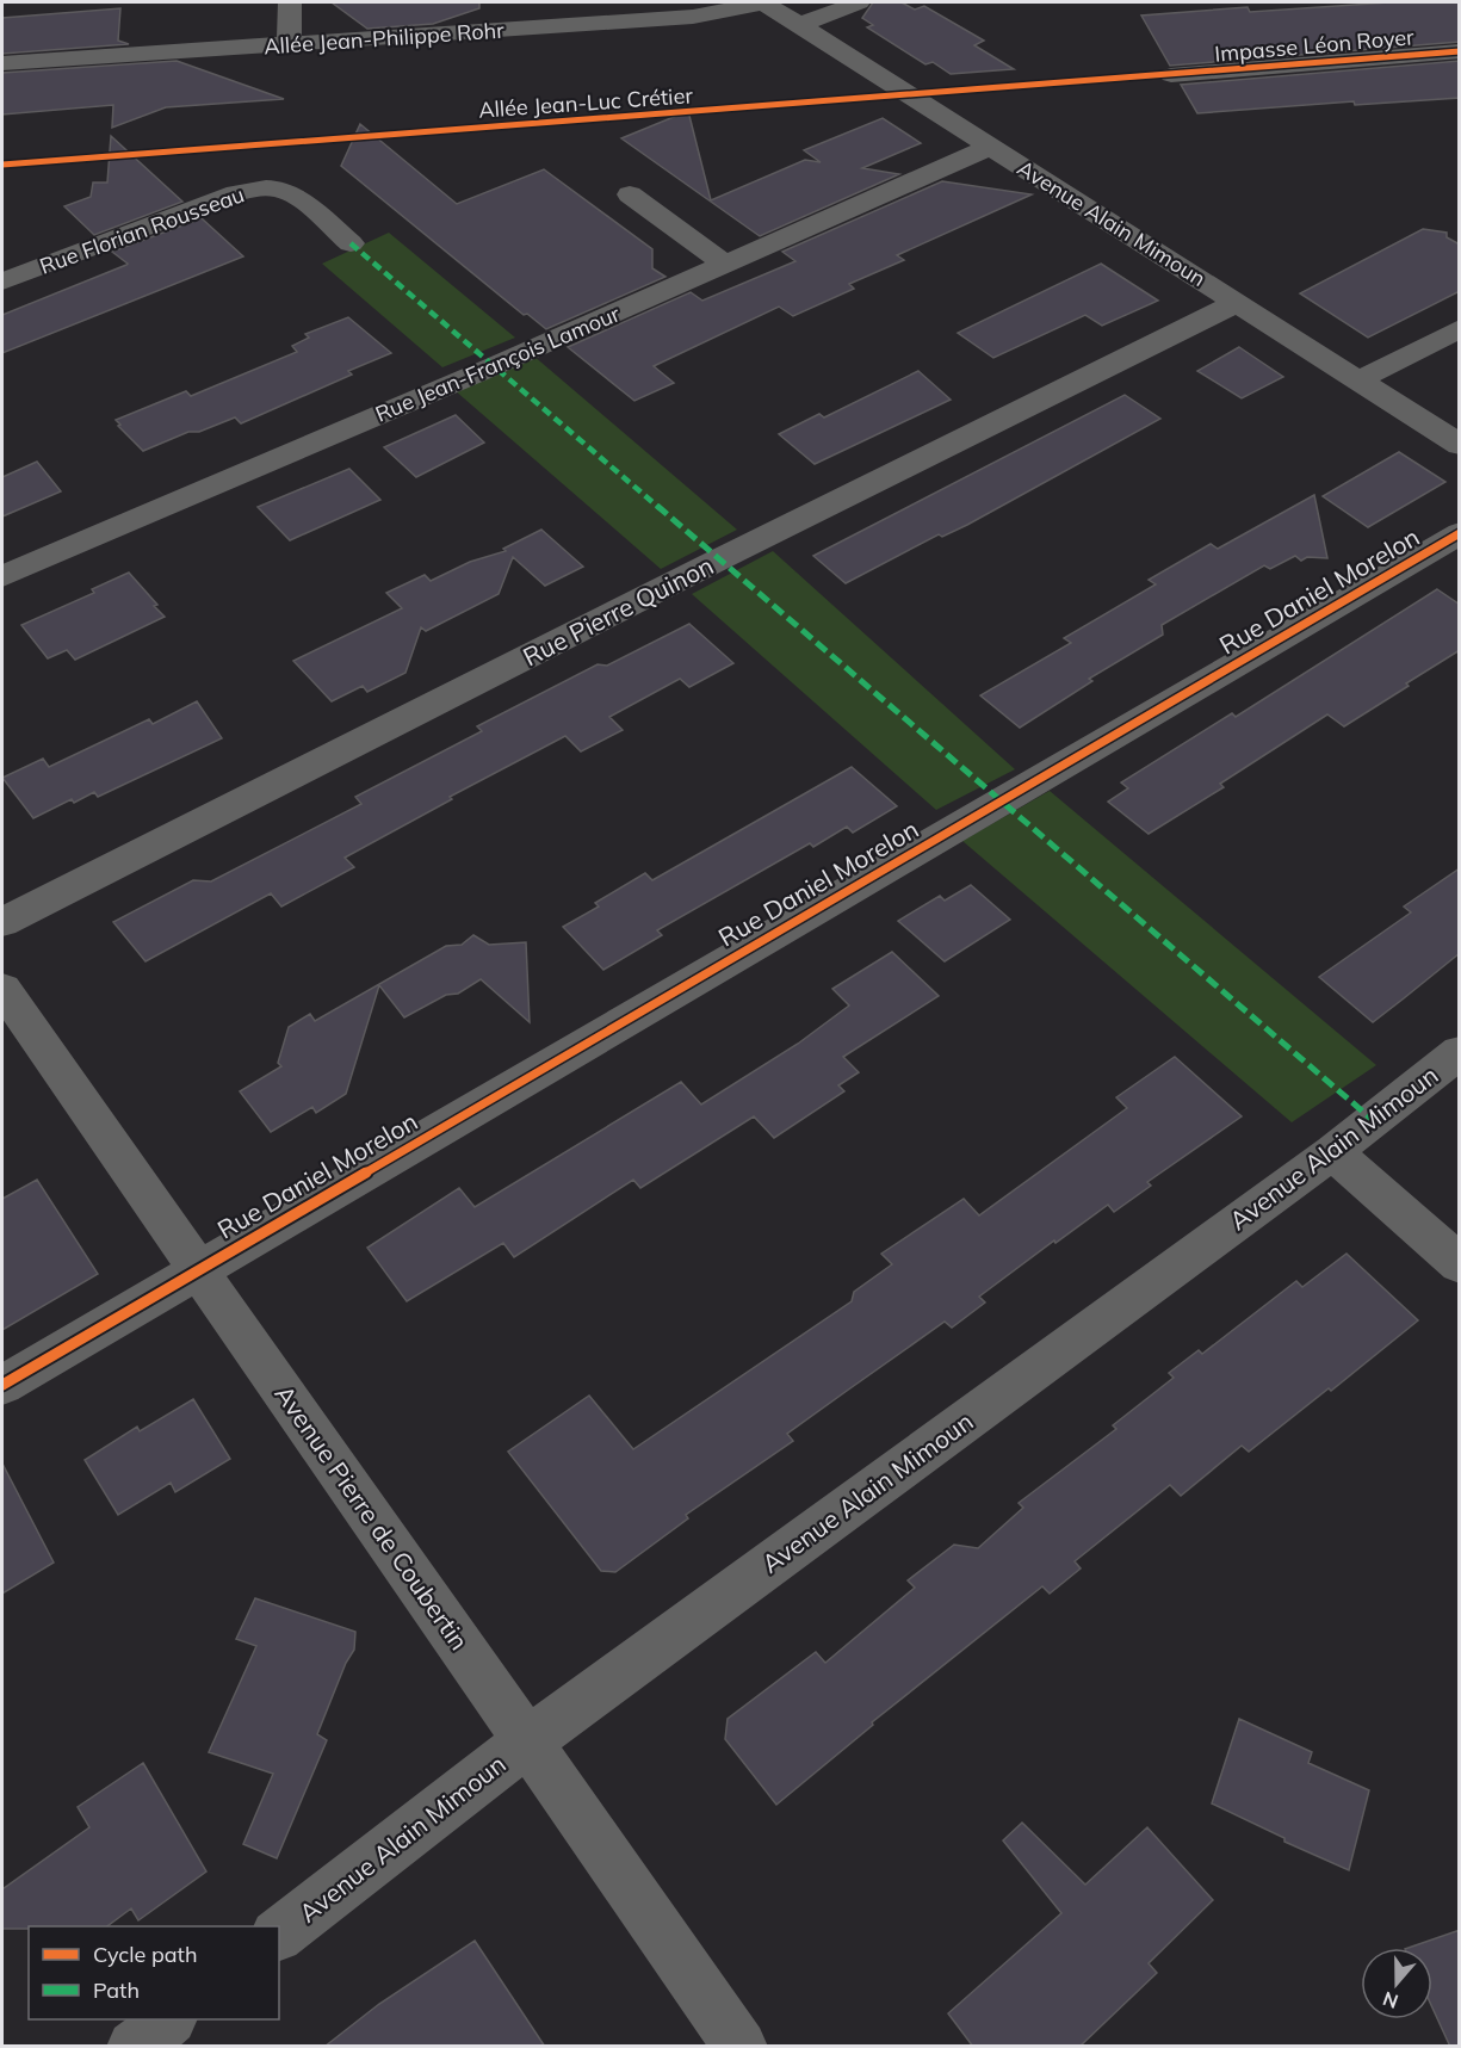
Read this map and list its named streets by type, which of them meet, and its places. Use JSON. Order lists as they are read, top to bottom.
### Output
{
  "streets": {
    "street": [
      "Allée Jean-Philippe Rohr",
      "Impasse Léon Royer",
      "Avenue Alain Mimoun",
      "Rue Florian Rousseau",
      "Rue Jean-François Lamour",
      "Rue Daniel Morelon",
      "Rue Pierre Quinon",
      "Avenue Pierre de Coubertin"
    ],
    "cycle path": ["Allée Jean-Luc Crétier"]
  },
  "crossings": [
    ["Allée Jean-Philippe Rohr", "Avenue Alain Mimoun"],
    ["Avenue Alain Mimoun", "Rue Jean-François Lamour"],
    ["Avenue Alain Mimoun", "Rue Pierre Quinon"],
    ["Avenue Alain Mimoun", "Avenue Pierre de Coubertin"],
    ["Rue Daniel Morelon", "Avenue Pierre de Coubertin"]
  ],
  "legend": ["Cycle path", "Path"],
  "north": "bottom"
}
